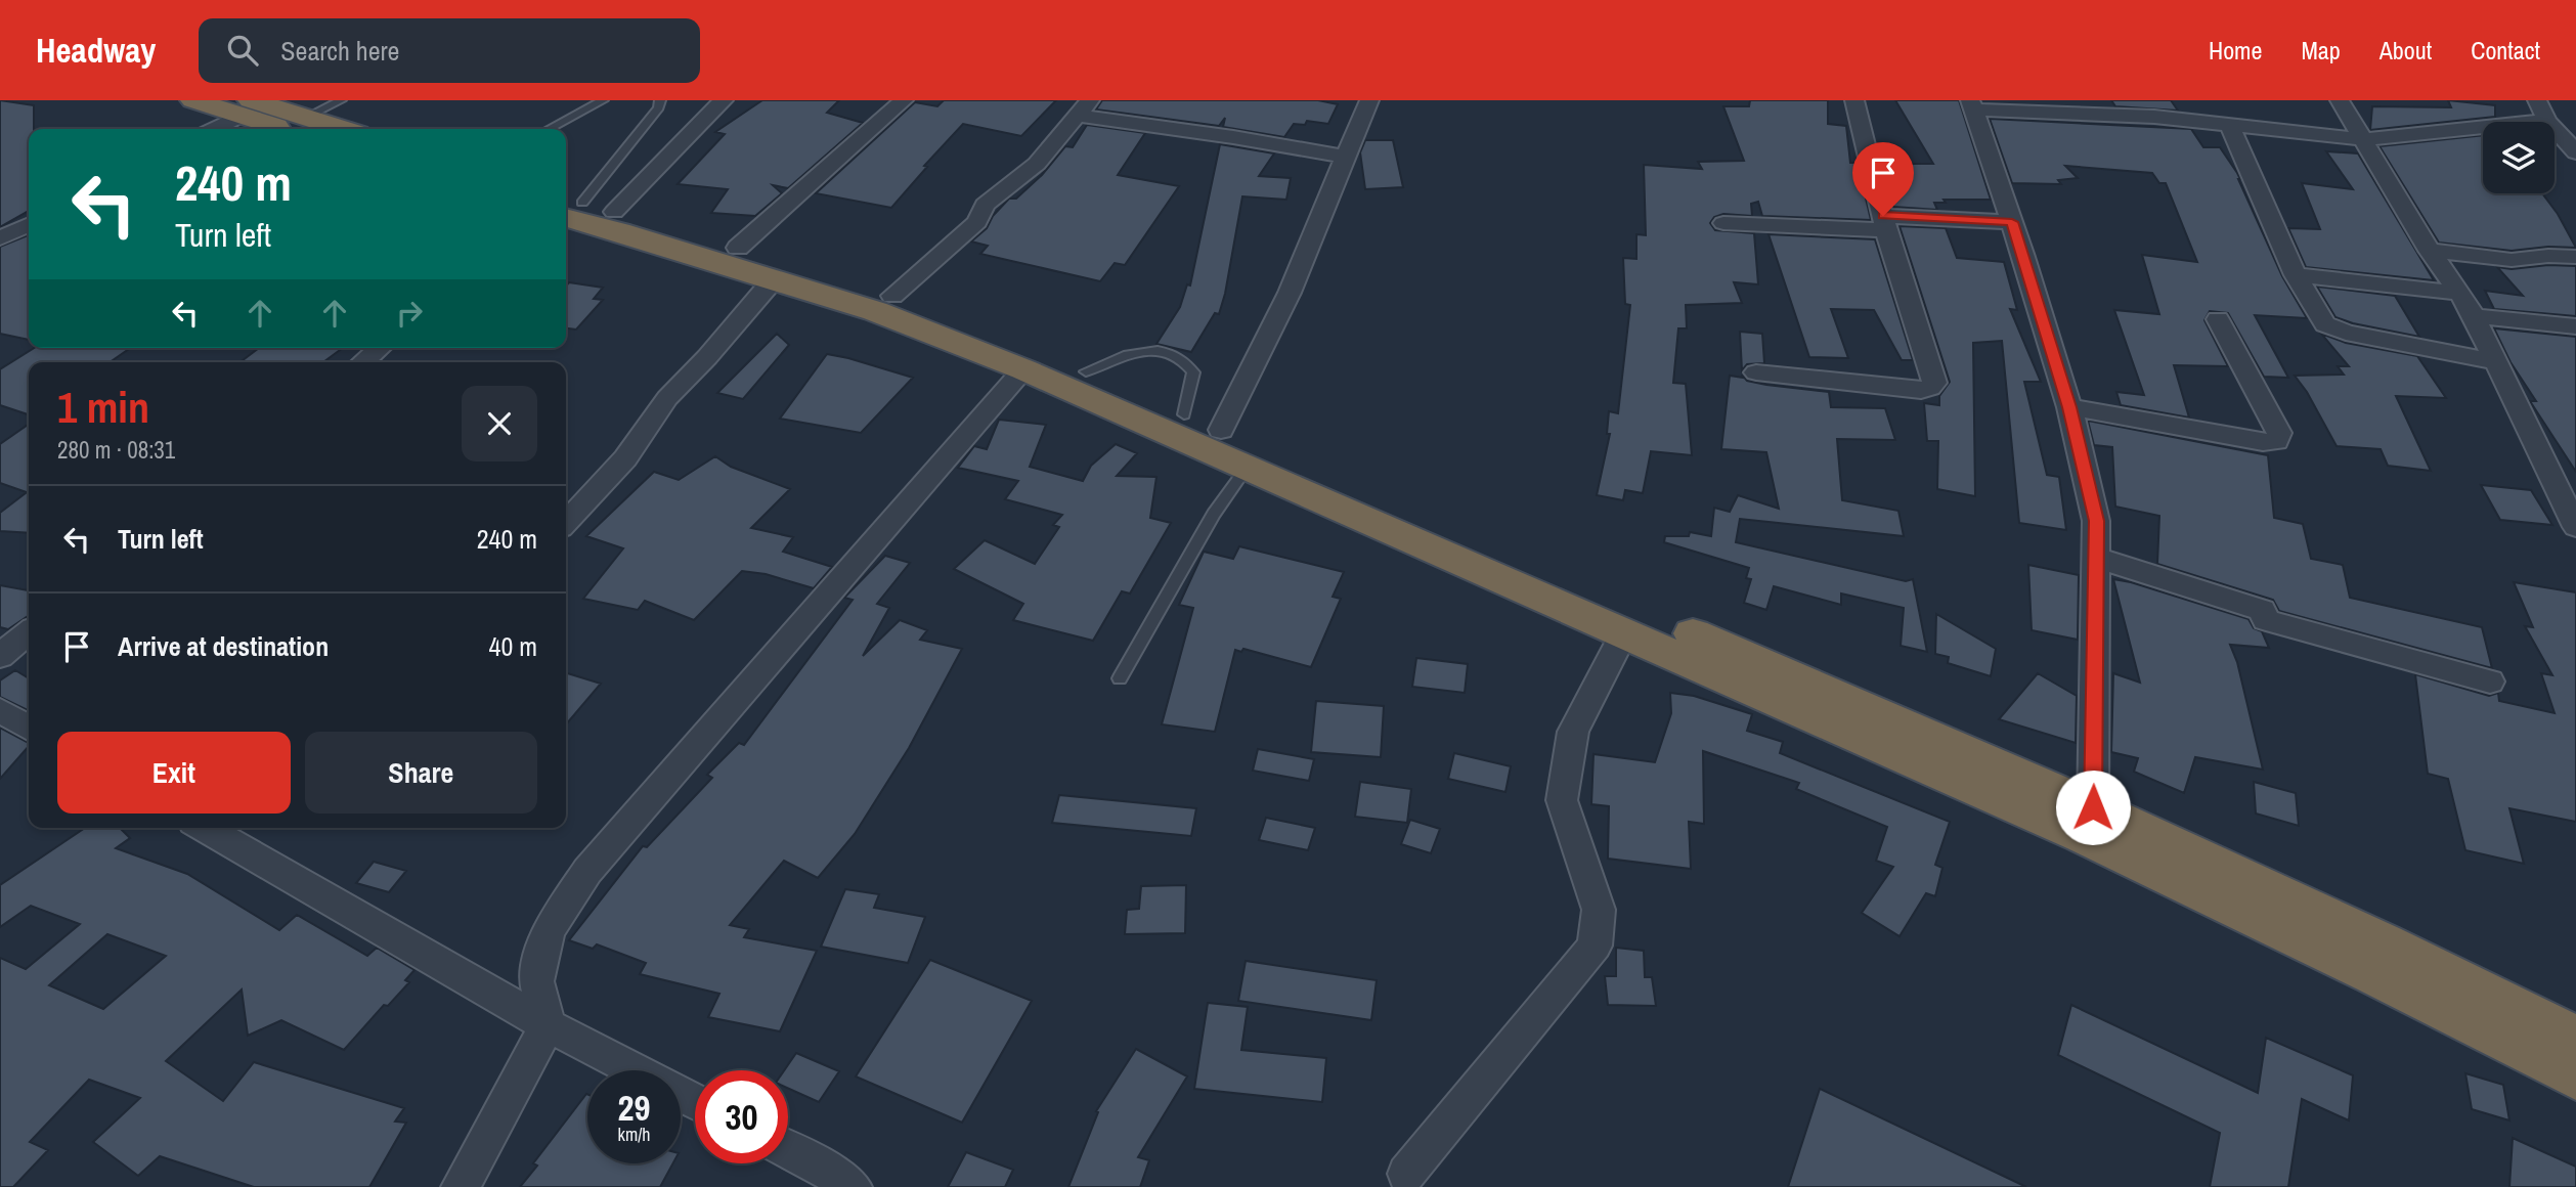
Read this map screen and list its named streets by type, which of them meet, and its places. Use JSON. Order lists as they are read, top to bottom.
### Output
{
  "page": {
    "header": "Headway",
    "search": "Search here",
    "nav": [
      "Home",
      "Map",
      "About",
      "Contact"
    ],
    "turn": ["240 m", "Turn left"],
    "heading": ["1 min", "280 m · 08:31"],
    "list": [
      {
        "name": "Turn left",
        "value": "240 m"
      },
      {
        "name": "Arrive at destination",
        "value": "40 m"
      }
    ],
    "buttons": ["Exit", "Share"],
    "speed": "29 km/h",
    "limit": "30"
  }
}
